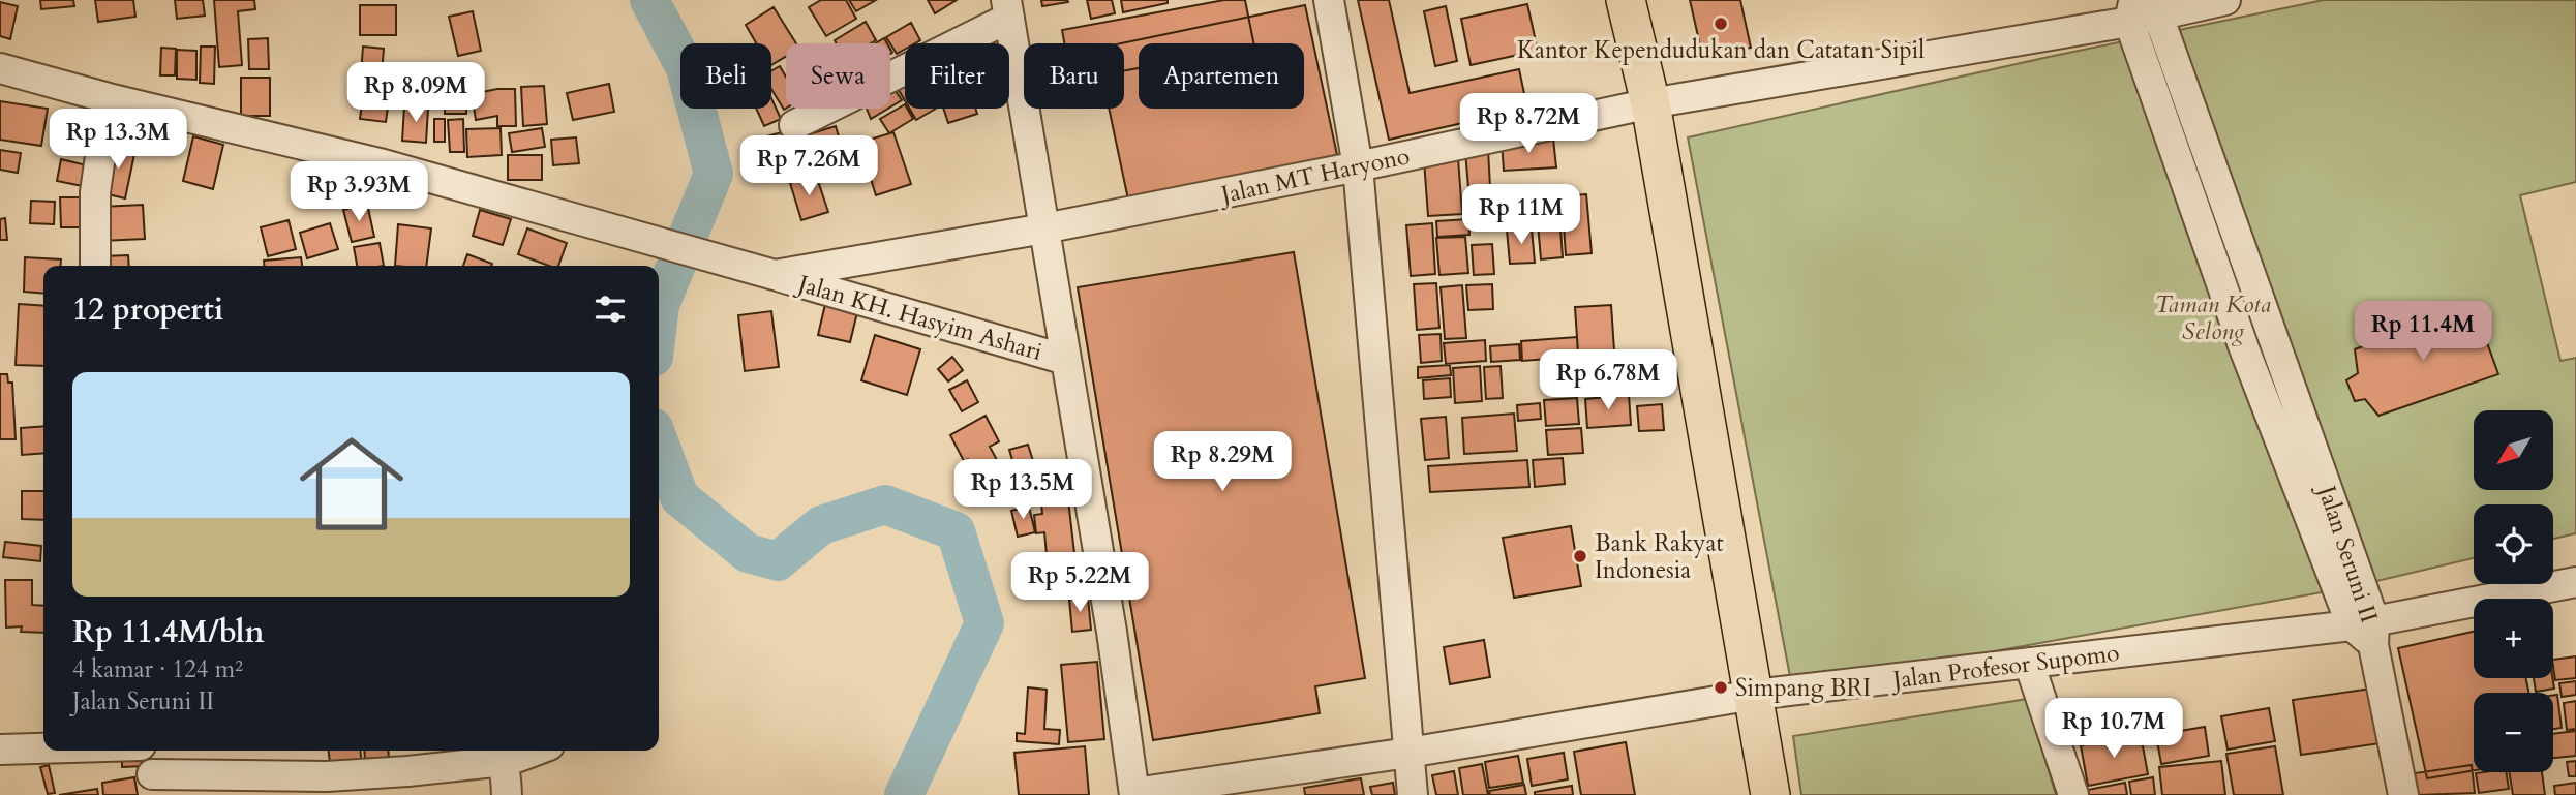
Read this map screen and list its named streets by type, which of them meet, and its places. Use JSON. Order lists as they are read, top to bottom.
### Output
{
  "streets": {
    "street": [
      "Jalan MT Haryono",
      "Jalan KH. Hasyim Ashari",
      "Jalan Seruni II",
      "Jalan Profesor Supomo"
    ]
  },
  "crossings": [
    ["Jalan MT Haryono", "Jalan KH. Hasyim Ashari"],
    ["Jalan MT Haryono", "Jalan Seruni II"],
    ["Jalan Seruni II", "Jalan Profesor Supomo"]
  ],
  "parks": ["Taman Kota Selong"],
  "places": ["Kantor Kependudukan dan Catatan Sipil", "Bank Rakyat Indonesia", "Simpang BRI"],
  "north": "bottom left",
  "page": {
    "chip": [
      "Beli",
      "Sewa",
      "Filter",
      "Baru",
      "Apartemen"
    ],
    "price": [
      "Rp 8.09M",
      "Rp 8.72M",
      "Rp 13.3M",
      "Rp 7.26M",
      "Rp 3.93M",
      "Rp 11M",
      "Rp 11.4M",
      "Rp 6.78M",
      "Rp 8.29M",
      "Rp 13.5M",
      "Rp 5.22M",
      "Rp 10.7M"
    ],
    "heading": "12 properti",
    "list": [
      {
        "name": "Rp 11.4M/bln",
        "note": "4 kamar · 124 m² · Jalan Seruni II"
      }
    ],
    "map_buttons": ["+", "−"]
  }
}
